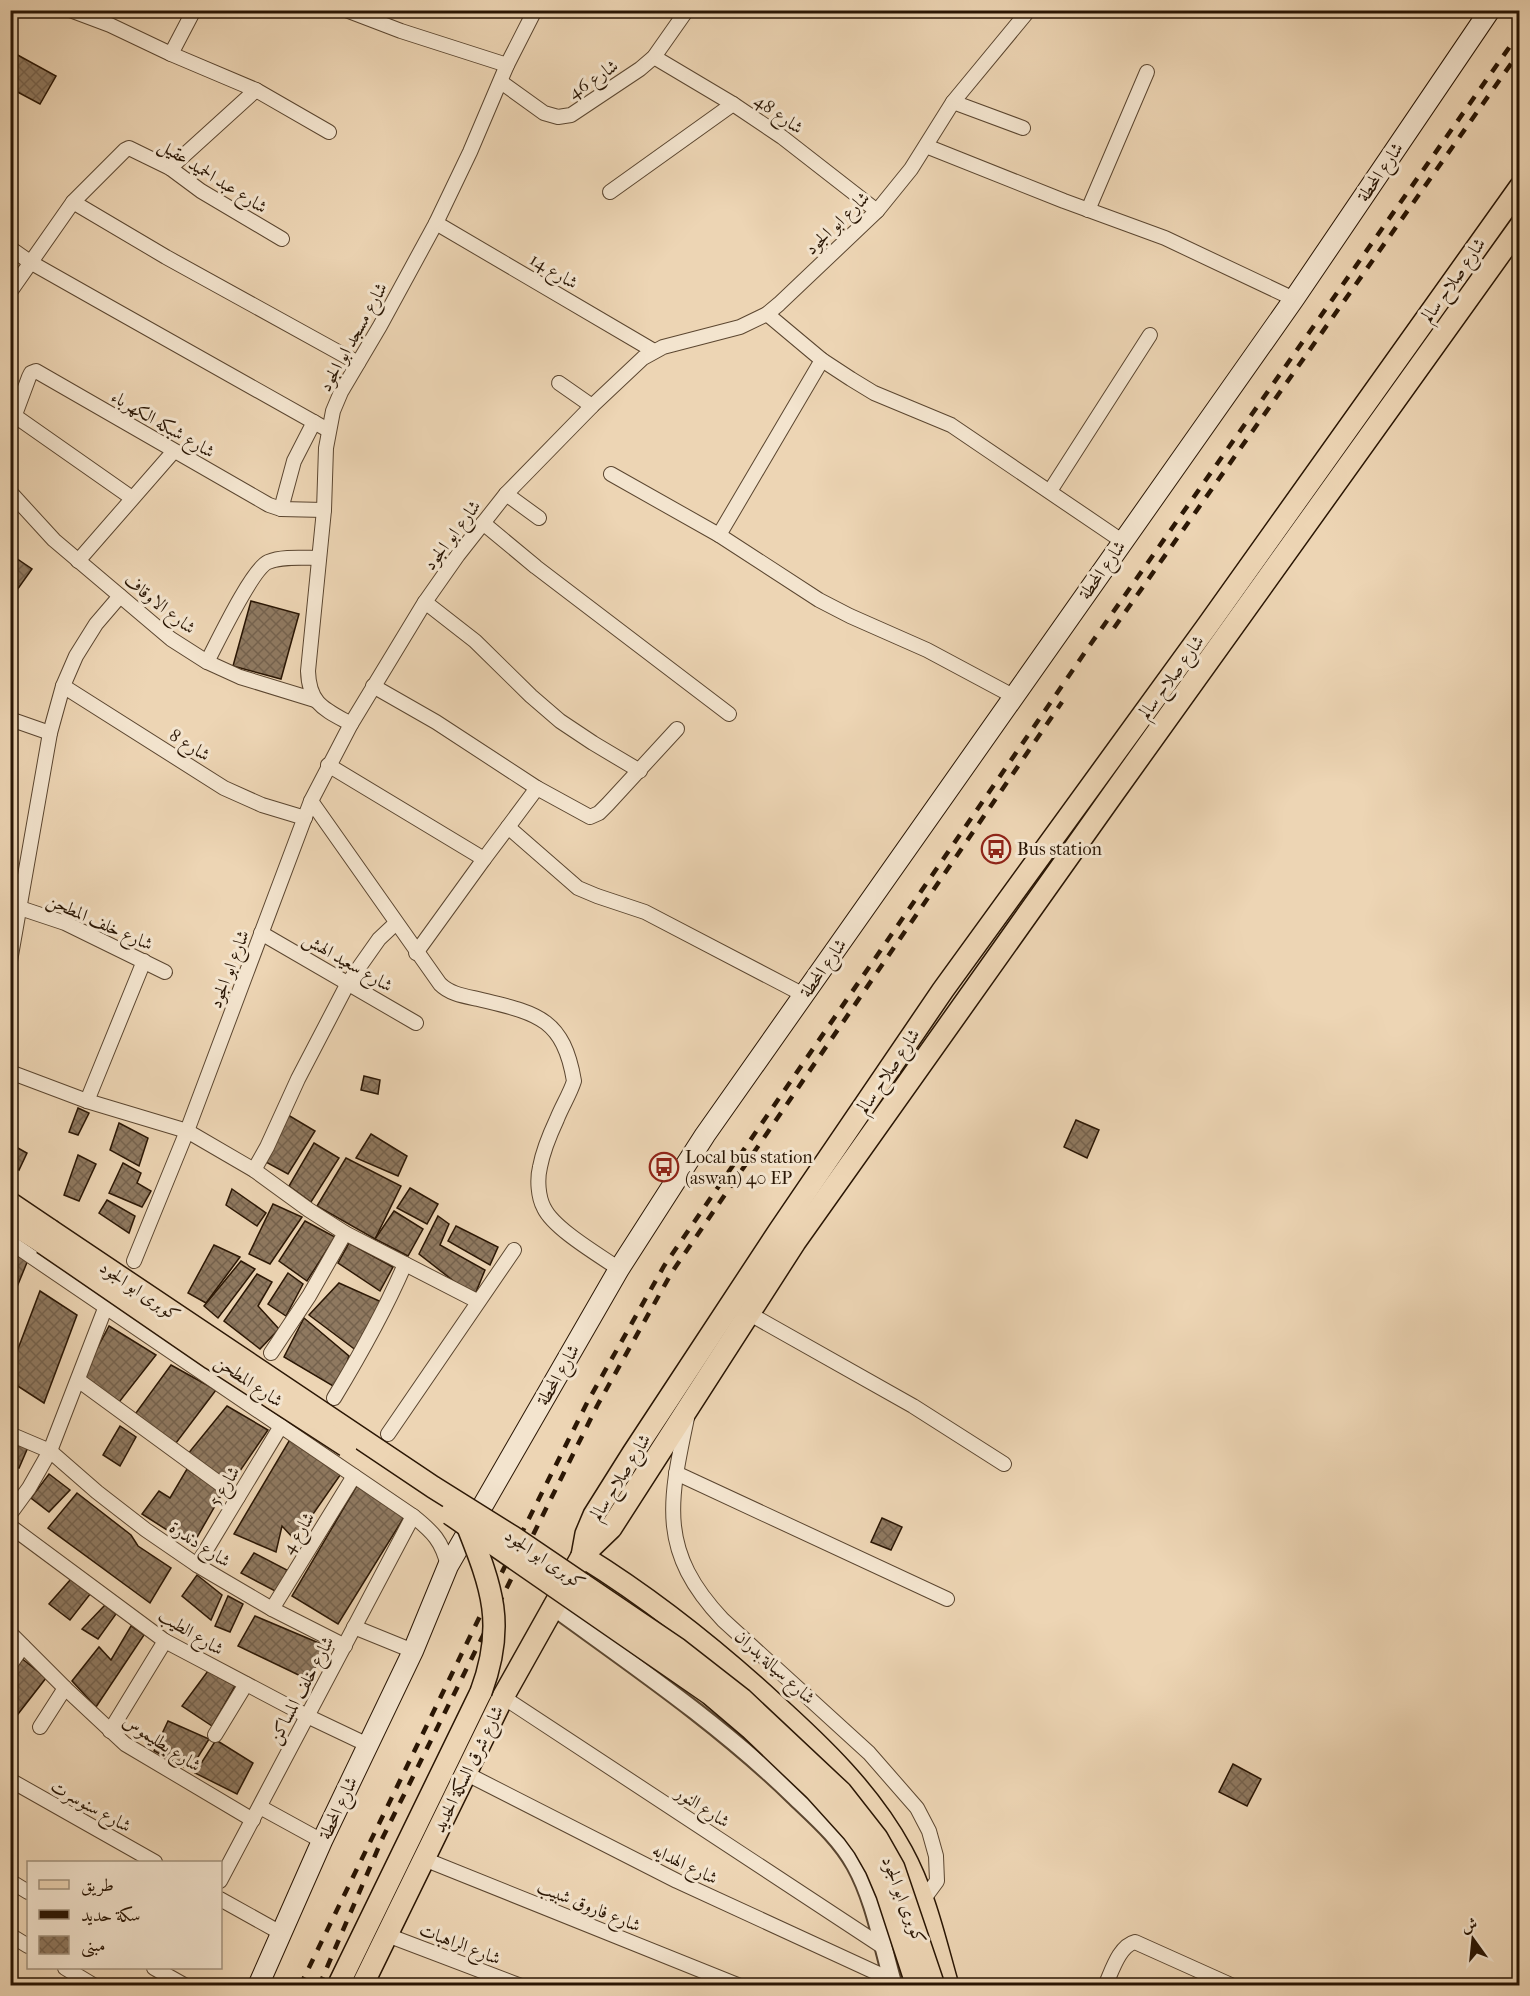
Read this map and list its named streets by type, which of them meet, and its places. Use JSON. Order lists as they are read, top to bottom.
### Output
{
  "streets": {
    "main road": [
      "شارع المحطة",
      "شارع صلاح سالم",
      "كوبرى ابو الجود",
      "شارع سيالة بدران",
      "شارع شرق السكة الحديد"
    ],
    "street": [
      "شارع 46",
      "شارع 48",
      "شارع عبد الحميد عقيل",
      "شارع ابو الجود",
      "شارع 14",
      "شارع مسجد ابو الجود",
      "شارع شبكه الكهرباء",
      "شارع الاوقاف",
      "شارع 8",
      "شارع خلف المطحن",
      "شارع سعيد الهش",
      "شارع المطحن",
      "شارع 5",
      "شارع 4",
      "شارع دندرة",
      "شارع الطيب",
      "شارع خلف المساكن",
      "شارع بطليموس",
      "شارع سنوسرت",
      "شارع النور",
      "شارع الهدايه",
      "شارع فاروق شبيب",
      "شارع الراهبات"
    ]
  },
  "crossings": [
    ["شارع 46", "شارع 48"],
    ["شارع 46", "شارع مسجد ابو الجود"],
    ["شارع 48", "شارع ابو الجود"],
    ["شارع المحطة", "شارع المطحن"],
    ["شارع المحطة", "شارع الطيب"],
    ["شارع ابو الجود", "شارع 14"],
    ["شارع ابو الجود", "شارع 8"],
    ["شارع ابو الجود", "شارع سعيد الهش"],
    ["شارع 14", "شارع مسجد ابو الجود"],
    ["شارع صلاح سالم", "شارع سيالة بدران"],
    ["شارع صلاح سالم", "شارع شرق السكة الحديد"],
    ["شارع مسجد ابو الجود", "شارع شبكه الكهرباء"],
    ["شارع مسجد ابو الجود", "شارع الاوقاف"],
    ["شارع الاوقاف", "شارع خلف المطحن"],
    ["شارع 8", "شارع خلف المطحن"],
    ["شارع المطحن", "شارع 5"],
    ["شارع المطحن", "شارع 4"],
    ["شارع المطحن", "شارع خلف المساكن"],
    ["شارع 5", "شارع دندرة"],
    ["شارع 4", "شارع دندرة"],
    ["شارع دندرة", "شارع خلف المساكن"],
    ["شارع الطيب", "شارع خلف المساكن"],
    ["شارع سيالة بدران", "شارع شرق السكة الحديد"],
    ["شارع خلف المساكن", "شارع بطليموس"],
    ["شارع شرق السكة الحديد", "شارع النور"],
    ["شارع شرق السكة الحديد", "شارع الهدايه"],
    ["شارع شرق السكة الحديد", "شارع فاروق شبيب"],
    ["شارع شرق السكة الحديد", "شارع الراهبات"]
  ],
  "places": {
    "bus stop": ["Bus station", "Local bus station (aswan) 40 EP"]
  },
  "legend": ["طريق", "سكة حديد", "مبنى"],
  "north": "top"
}
